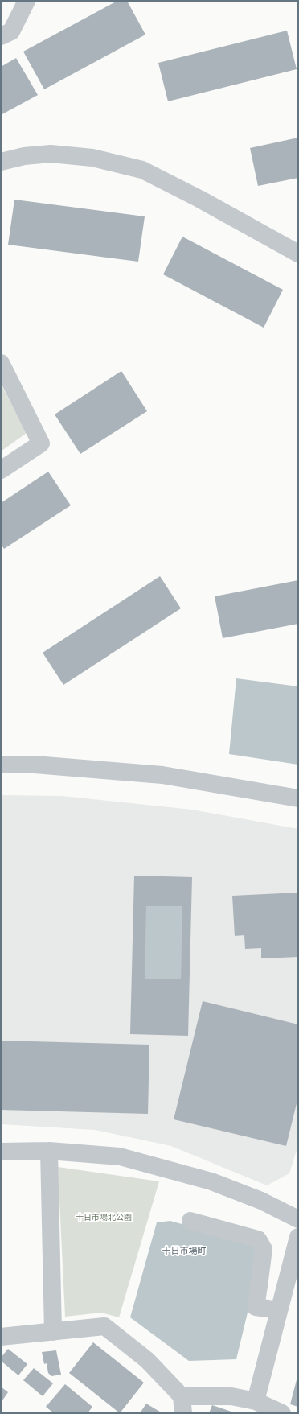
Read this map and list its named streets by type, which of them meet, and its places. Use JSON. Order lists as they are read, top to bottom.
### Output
{
  "districts": ["十日市場町"],
  "parks": ["十日市場北公園"]
}
